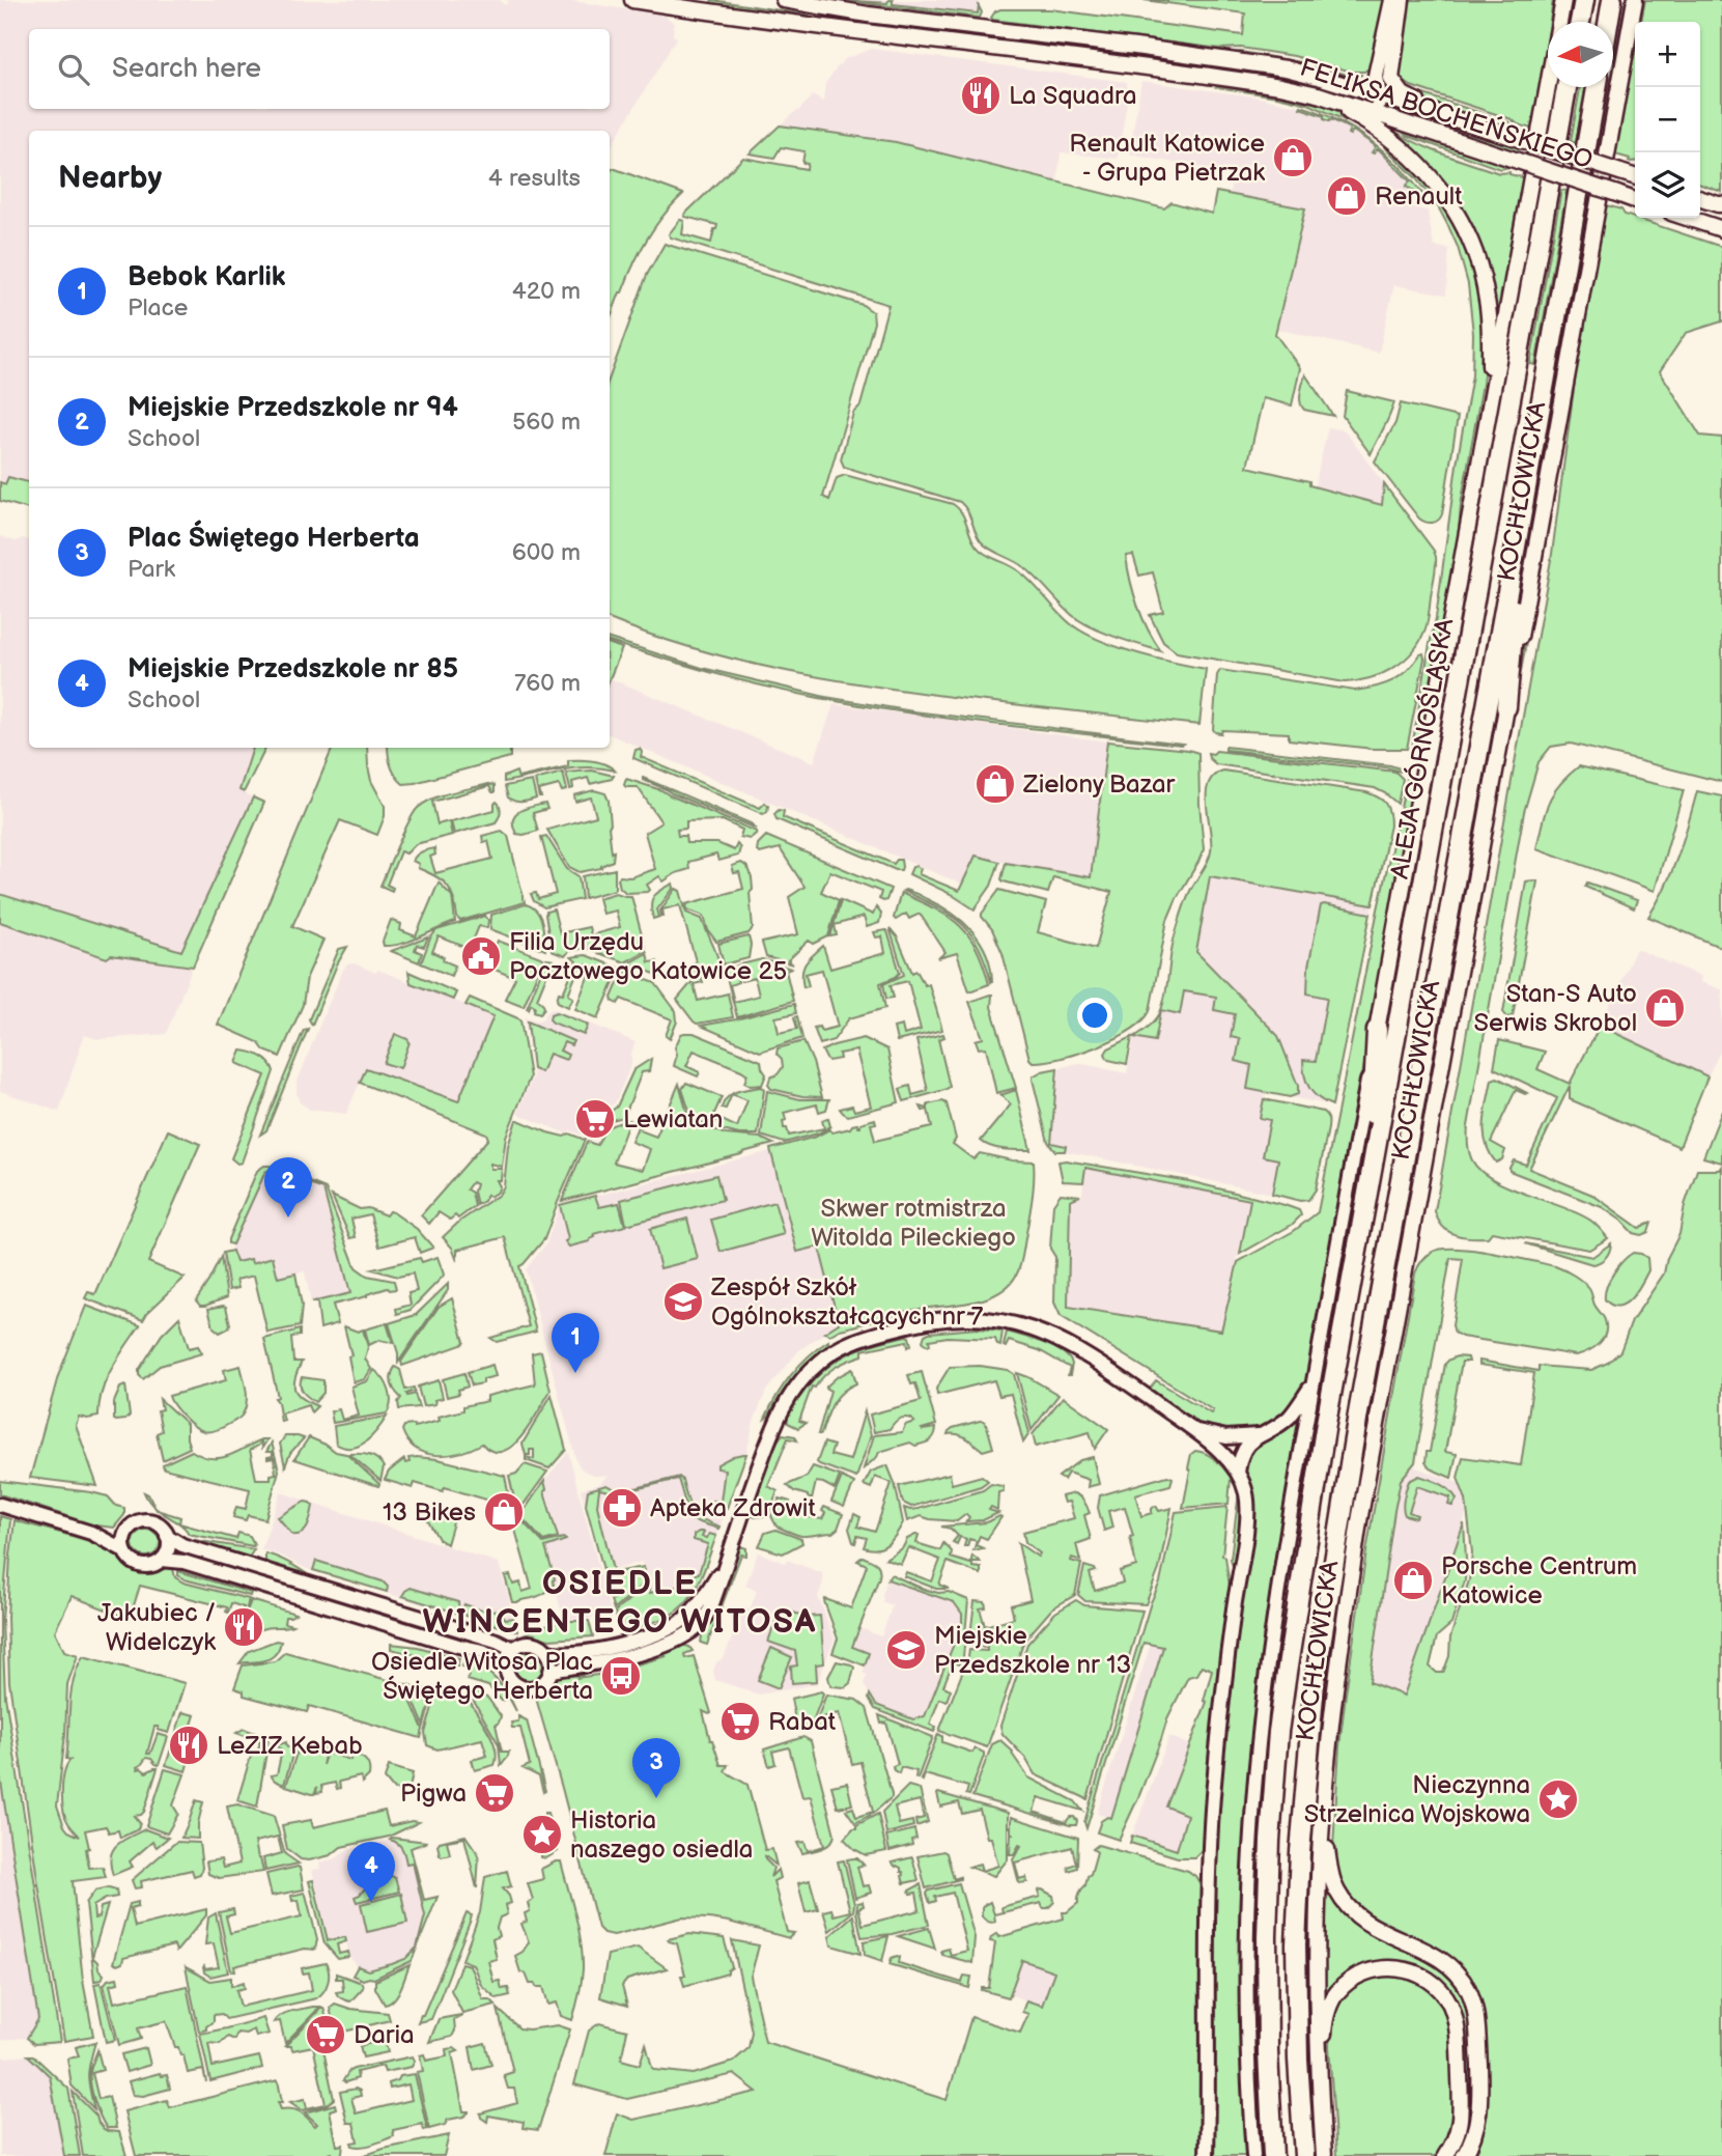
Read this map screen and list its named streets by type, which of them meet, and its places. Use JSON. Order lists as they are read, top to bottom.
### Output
{
  "streets": {
    "highway": ["ALEJA GÓRNOŚLĄSKA"],
    "main road": ["FELIKSA BOCHEŃSKIEGO", "KOCHŁOWICKA"]
  },
  "districts": ["OSIEDLE WINCENTEGO WITOSA"],
  "parks": ["Skwer rotmistrza Witolda Pileckiego"],
  "places": {
    "restaurant": ["La Squadra", "Jakubiec / Widelczyk", "LeZIZ Kebab"],
    "shop": [
      "Renault Katowice - Grupa Pietrzak",
      "Renault",
      "Zielony Bazar",
      "Stan-S Auto Serwis Skrobol",
      "13 Bikes",
      "Porsche Centrum Katowice"
    ],
    "public building": ["Filia Urzędu Pocztowego Katowice 25"],
    "supermarket": [
      "Lewiatan",
      "Rabat",
      "Pigwa",
      "Daria"
    ],
    "school or university": ["Zespół Szkół Ogólnokształcących nr 7", "Miejskie Przedszkole nr 13"],
    "pharmacy": ["Apteka Zdrowit"],
    "bus stop": ["Osiedle Witosa Plac Świętego Herberta"],
    "place": ["Nieczynna Strzelnica Wojskowa", "Historia naszego osiedla"]
  },
  "north": "left",
  "page": {
    "map_buttons": ["+", "−"],
    "search": "Search here",
    "heading": ["Nearby", "4 results"],
    "list": [
      {
        "mark": "1",
        "name": "Bebok Karlik",
        "note": "Place",
        "value": "420 m"
      },
      {
        "mark": "2",
        "name": "Miejskie Przedszkole nr 94",
        "note": "School",
        "value": "560 m"
      },
      {
        "mark": "3",
        "name": "Plac Świętego Herberta",
        "note": "Park",
        "value": "600 m"
      },
      {
        "mark": "4",
        "name": "Miejskie Przedszkole nr 85",
        "note": "School",
        "value": "760 m"
      }
    ],
    "pins": [
      "2",
      "1",
      "3",
      "4"
    ]
  }
}
